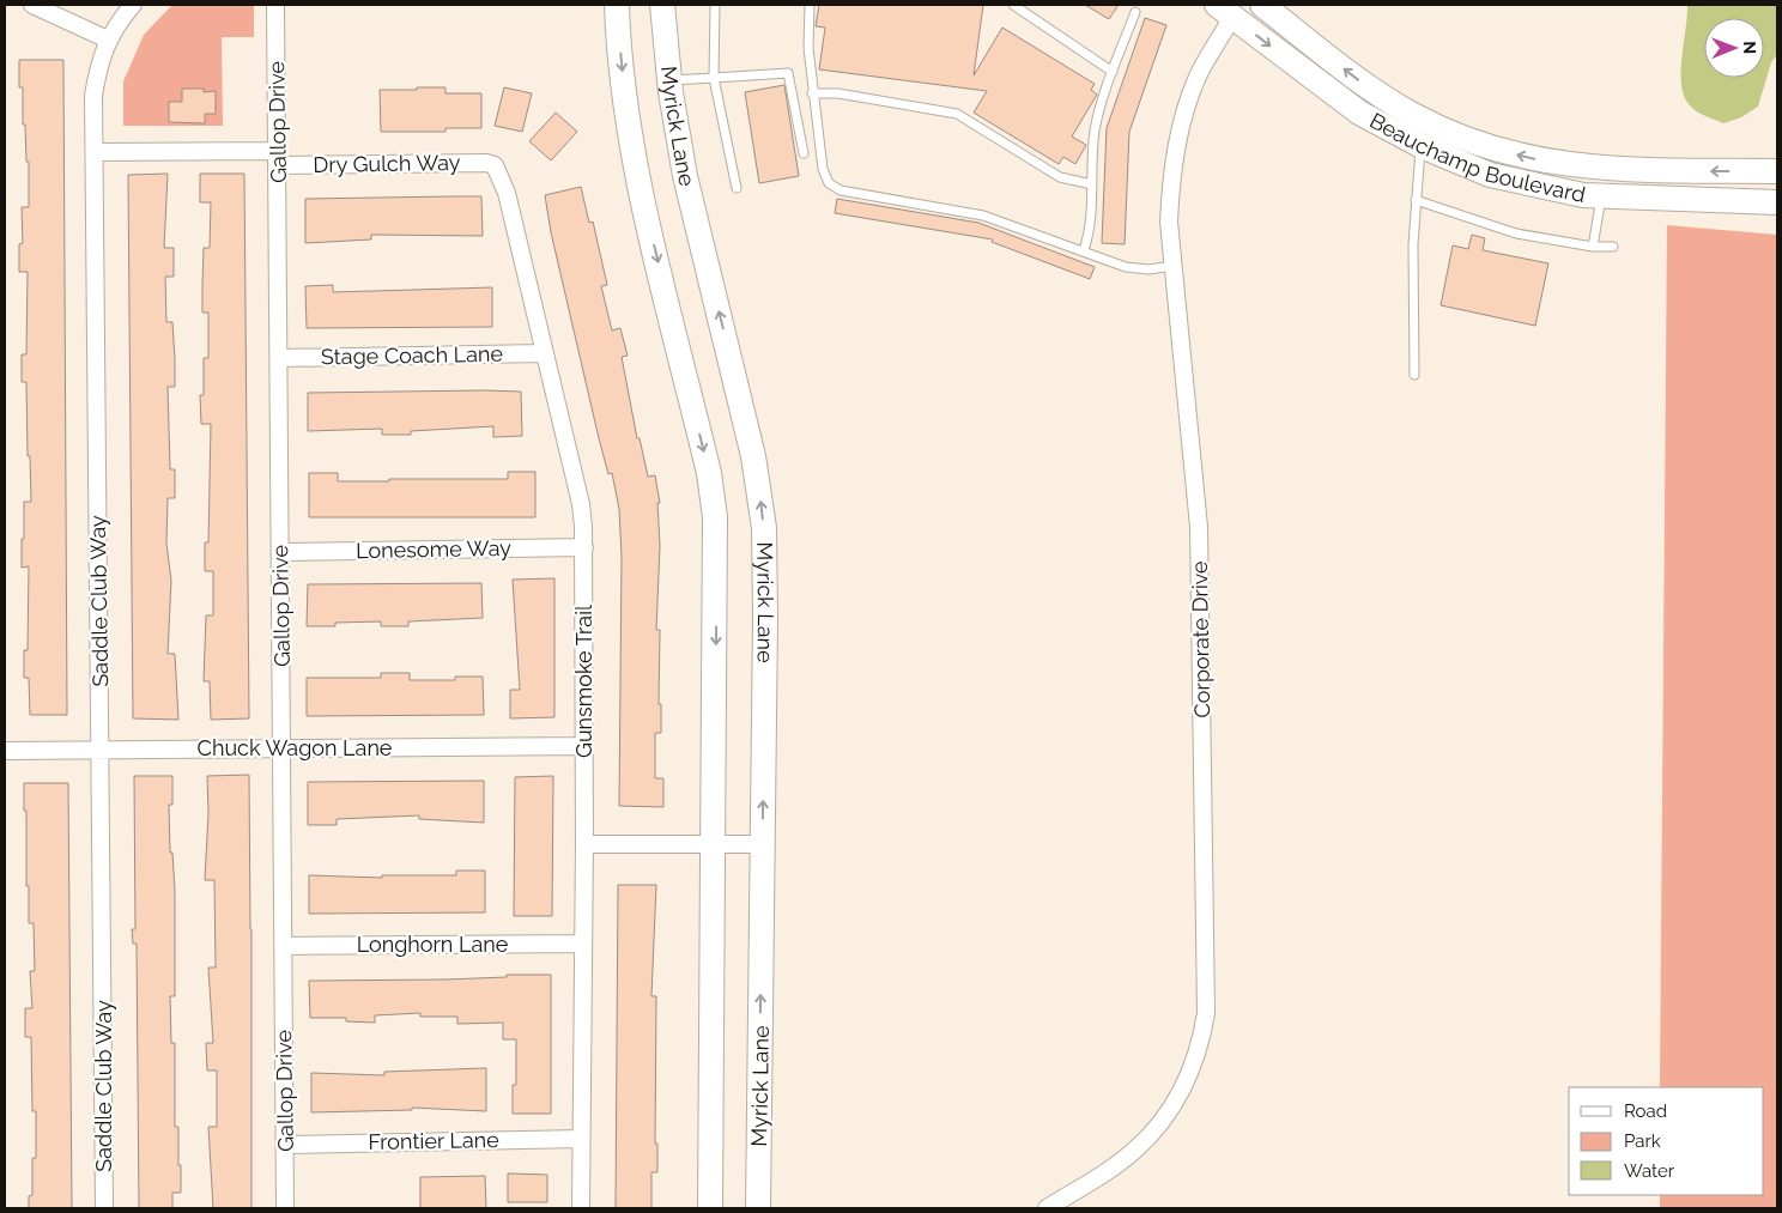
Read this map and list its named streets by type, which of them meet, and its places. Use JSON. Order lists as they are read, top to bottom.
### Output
{
  "streets": {
    "street": [
      "Gallop Drive",
      "Myrick Lane",
      "Beauchamp Boulevard",
      "Dry Gulch Way",
      "Stage Coach Lane",
      "Lonesome Way",
      "Saddle Club Way",
      "Corporate Drive",
      "Gunsmoke Trail",
      "Chuck Wagon Lane",
      "Longhorn Lane",
      "Frontier Lane"
    ]
  },
  "crossings": [
    ["Gallop Drive", "Dry Gulch Way"],
    ["Gallop Drive", "Stage Coach Lane"],
    ["Gallop Drive", "Lonesome Way"],
    ["Gallop Drive", "Chuck Wagon Lane"],
    ["Gallop Drive", "Longhorn Lane"],
    ["Gallop Drive", "Frontier Lane"],
    ["Beauchamp Boulevard", "Corporate Drive"],
    ["Dry Gulch Way", "Saddle Club Way"],
    ["Dry Gulch Way", "Gunsmoke Trail"],
    ["Stage Coach Lane", "Gunsmoke Trail"],
    ["Lonesome Way", "Gunsmoke Trail"],
    ["Saddle Club Way", "Chuck Wagon Lane"],
    ["Gunsmoke Trail", "Chuck Wagon Lane"],
    ["Gunsmoke Trail", "Longhorn Lane"],
    ["Gunsmoke Trail", "Frontier Lane"]
  ],
  "legend": ["Road", "Park", "Water"],
  "north": "right"
}
